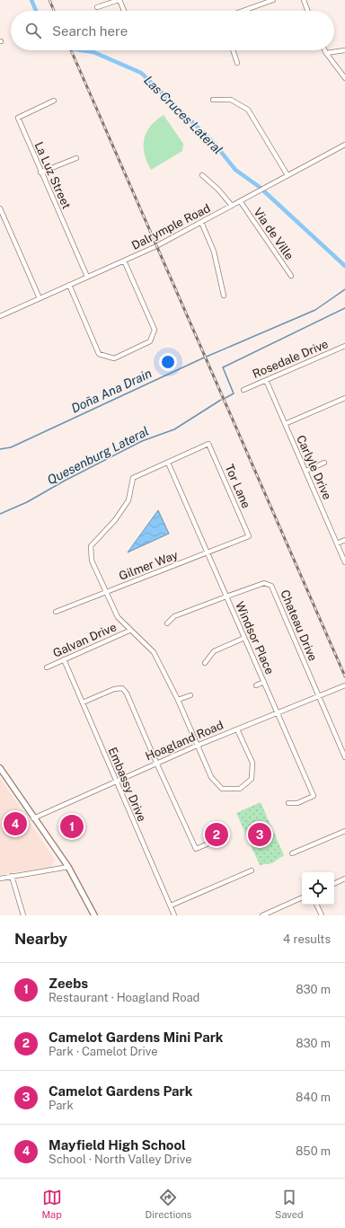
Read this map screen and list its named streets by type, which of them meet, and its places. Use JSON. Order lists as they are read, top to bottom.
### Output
{
  "streets": {
    "street": [
      "La Luz Street",
      "Dalrymple Road",
      "Via de Ville",
      "Rosedale Drive",
      "Carlyle Drive",
      "Tor Lane",
      "Gilmer Way",
      "Chateau Drive",
      "Windsor Place",
      "Galvan Drive",
      "Hoagland Road",
      "Embassy Drive"
    ]
  },
  "crossings": [
    ["La Luz Street", "Dalrymple Road"],
    ["Dalrymple Road", "Via de Ville"],
    ["Rosedale Drive", "Carlyle Drive"],
    ["Tor Lane", "Gilmer Way"],
    ["Tor Lane", "Windsor Place"],
    ["Gilmer Way", "Windsor Place"],
    ["Chateau Drive", "Windsor Place"],
    ["Chateau Drive", "Hoagland Road"],
    ["Windsor Place", "Hoagland Road"],
    ["Galvan Drive", "Embassy Drive"],
    ["Hoagland Road", "Embassy Drive"]
  ],
  "water": ["Las Cruces Lateral", "Doña Ana Drain", "Quesenburg Lateral"],
  "page": {
    "search": "Search here",
    "pins": [
      "4",
      "1",
      "2",
      "3"
    ],
    "heading": ["Nearby", "4 results"],
    "list": [
      {
        "mark": "1",
        "name": "Zeebs",
        "note": "Restaurant · Hoagland Road",
        "value": "830 m"
      },
      {
        "mark": "2",
        "name": "Camelot Gardens Mini Park",
        "note": "Park · Camelot Drive",
        "value": "830 m"
      },
      {
        "mark": "3",
        "name": "Camelot Gardens Park",
        "note": "Park",
        "value": "840 m"
      },
      {
        "mark": "4",
        "name": "Mayfield High School",
        "note": "School · North Valley Drive",
        "value": "850 m"
      }
    ],
    "nav": ["Map", "Directions", "Saved"]
  }
}
